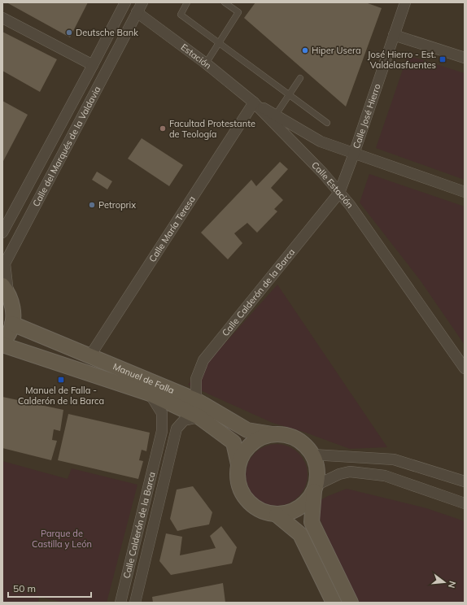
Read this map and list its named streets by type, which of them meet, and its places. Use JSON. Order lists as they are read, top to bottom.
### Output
{
  "streets": {
    "main road": ["Manuel de Falla"],
    "street": [
      "Estación",
      "Calle José Hierro",
      "Calle del Marqués de la Valdavia",
      "Calle Estación",
      "Calle María Teresa",
      "Calle Calderón de la Barca"
    ]
  },
  "crossings": [
    ["Estación", "Calle del Marqués de la Valdavia"],
    ["Estación", "Calle Estación"],
    ["Estación", "Calle María Teresa"],
    ["Calle José Hierro", "Calle Estación"],
    ["Calle José Hierro", "Calle Calderón de la Barca"],
    ["Calle Estación", "Calle María Teresa"],
    ["Calle Estación", "Calle Calderón de la Barca"],
    ["Calle María Teresa", "Manuel de Falla"],
    ["Calle Calderón de la Barca", "Manuel de Falla"]
  ],
  "parks": ["Parque de Castilla y León"],
  "places": {
    "other": [
      "Deutsche Bank",
      "Hiper Usera",
      "Facultad Protestante de Teología",
      "Petroprix"
    ],
    "transit": ["José Hierro - Est. Valdelasfuentes", "Manuel de Falla - Calderón de la Barca"]
  },
  "scale_bar": "50 m",
  "north": "right"
}
